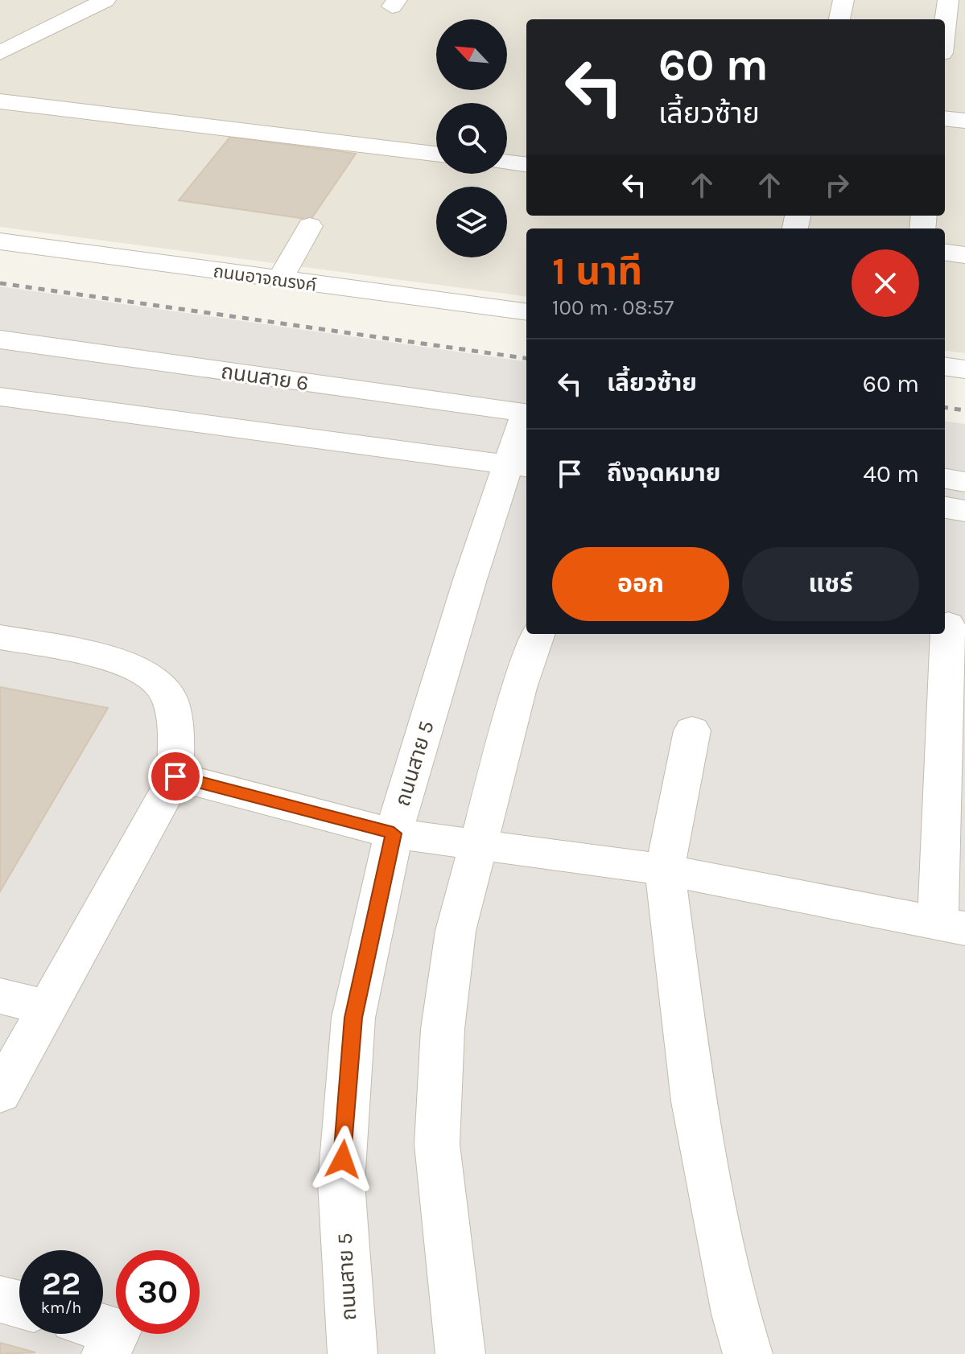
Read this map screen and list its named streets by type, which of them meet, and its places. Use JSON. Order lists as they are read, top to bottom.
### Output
{
  "streets": {
    "street": ["ถนนอาจณรงค์", "ถนนสาย 6", "ถนนสาย 5"]
  },
  "north": "top left",
  "page": {
    "turn": ["60 m", "เลี้ยวซ้าย"],
    "heading": ["1 นาที", "100 m · 08:57"],
    "list": [
      {
        "name": "เลี้ยวซ้าย",
        "value": "60 m"
      },
      {
        "name": "ถึงจุดหมาย",
        "value": "40 m"
      }
    ],
    "buttons": ["ออก", "แชร์"],
    "speed": "22 km/h",
    "limit": "30"
  }
}
